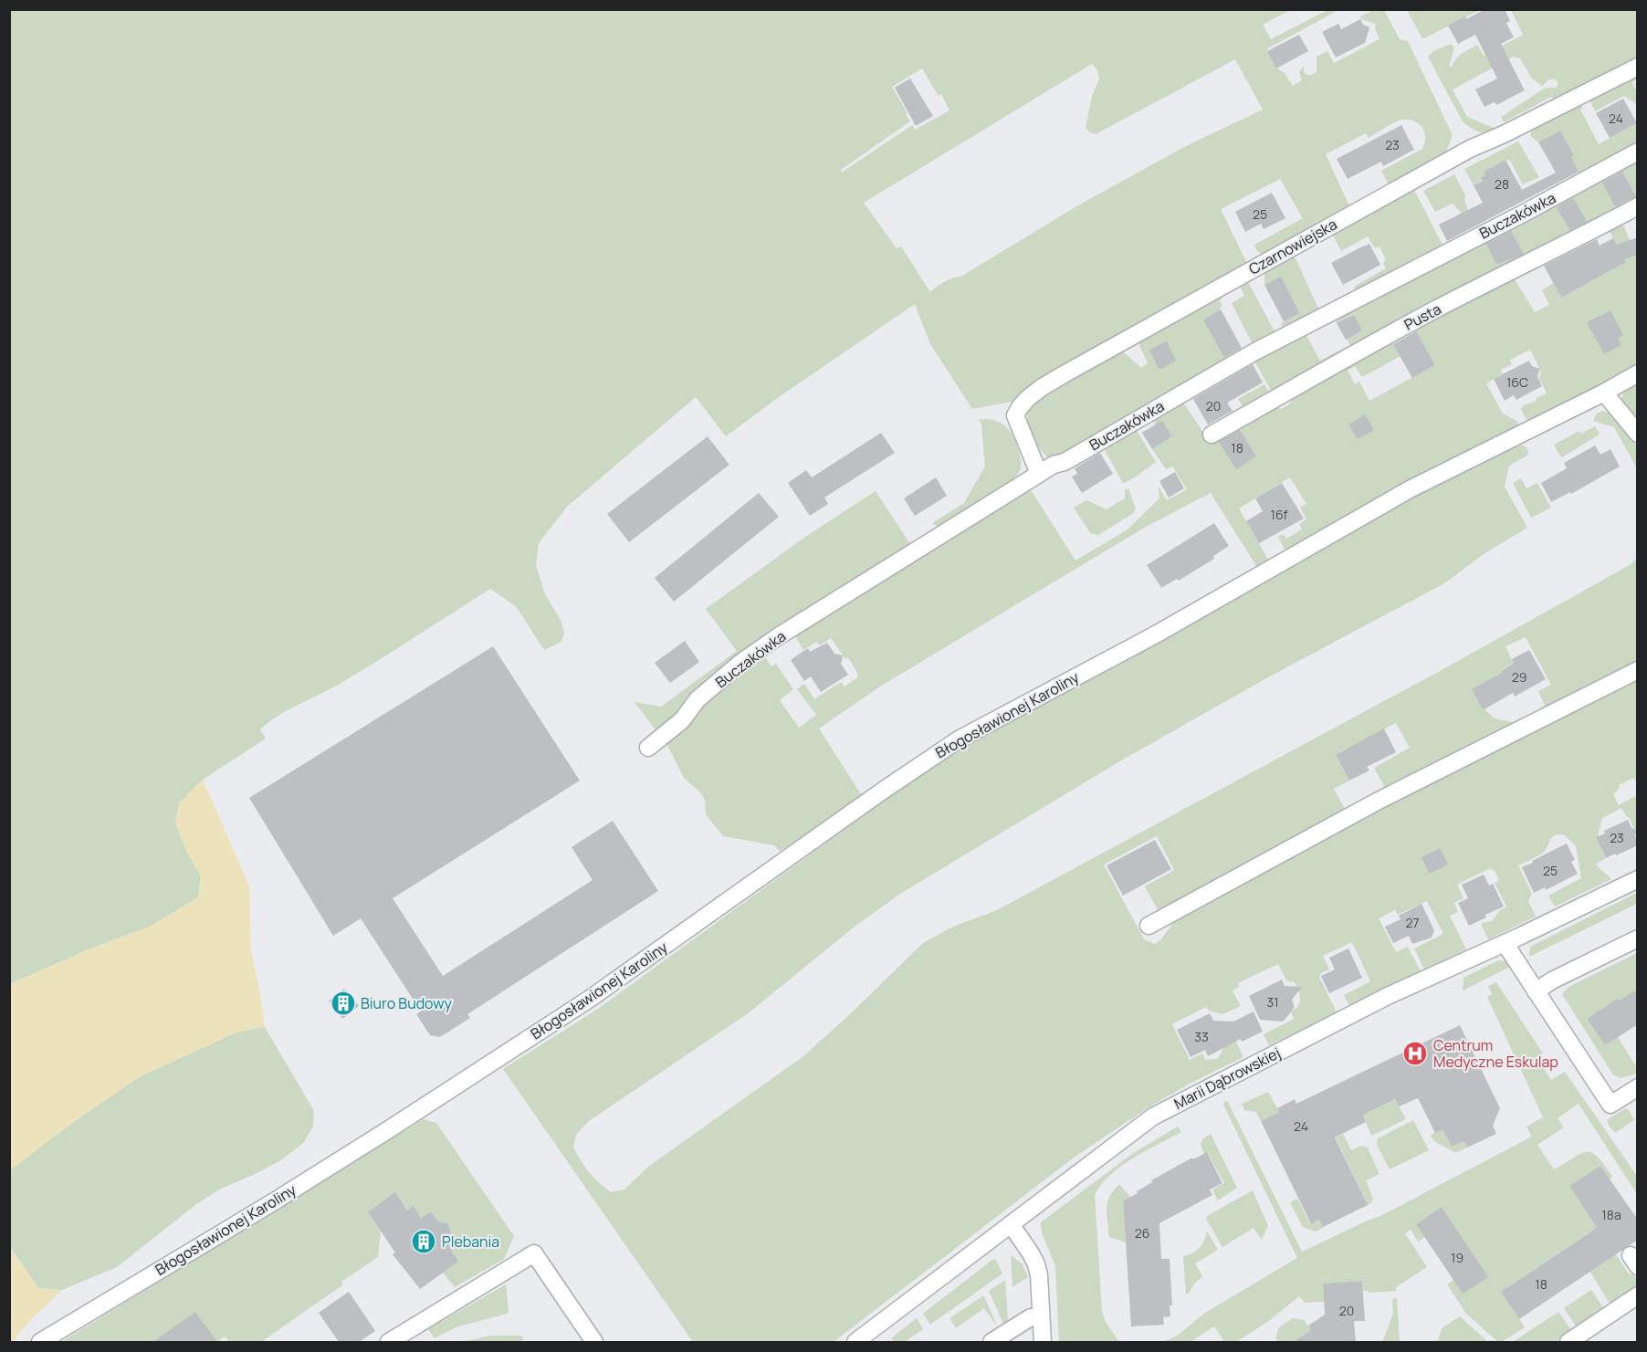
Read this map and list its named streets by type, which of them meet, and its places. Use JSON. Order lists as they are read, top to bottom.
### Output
{
  "streets": {
    "street": [
      "Buczakówka",
      "Czarnowiejska",
      "Pusta",
      "Błogosławionej Karoliny",
      "Marii Dąbrowskiej"
    ]
  },
  "crossings": [
    ["Buczakówka", "Czarnowiejska"]
  ],
  "places": {
    "building": ["Biuro Budowy", "Plebania"],
    "hospital": ["Centrum Medyczne Eskulap"]
  },
  "house_numbers": [
    "24",
    "23",
    "28",
    "25",
    "16C",
    "20",
    "18",
    "16f",
    "29",
    "23",
    "25",
    "27",
    "31",
    "33",
    "24",
    "18a",
    "26",
    "19",
    "18",
    "20"
  ]
}
